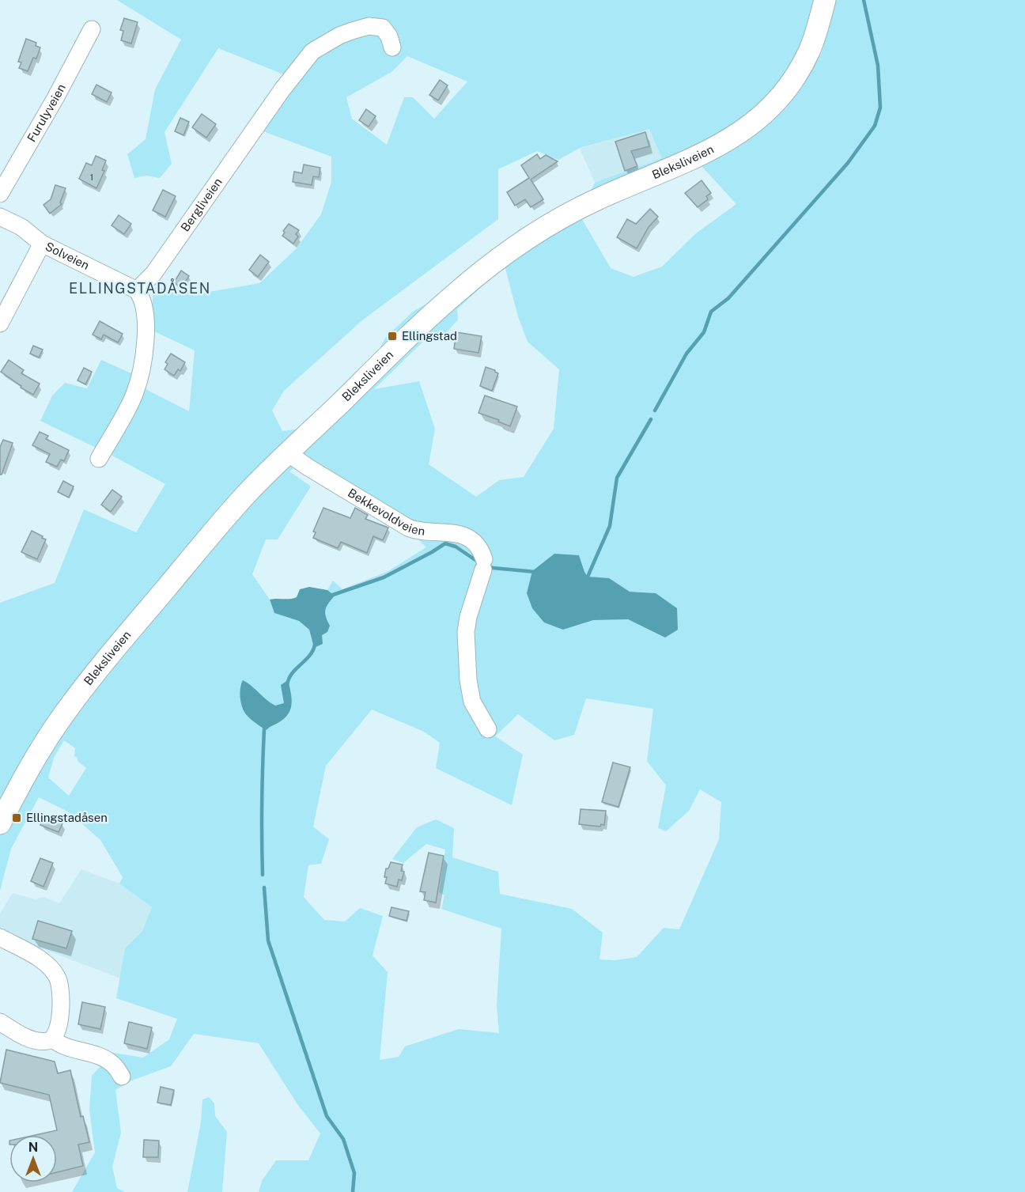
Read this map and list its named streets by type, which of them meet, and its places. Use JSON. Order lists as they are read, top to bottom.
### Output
{
  "streets": {
    "main road": ["Bleksliveien"],
    "street": [
      "Furulyveien",
      "Bergliveien",
      "Solveien",
      "Bekkevoldveien"
    ]
  },
  "crossings": [
    ["Bleksliveien", "Bekkevoldveien"],
    ["Bergliveien", "Solveien"]
  ],
  "districts": ["ELLINGSTADÅSEN"],
  "places": {
    "transit": ["Ellingstad", "Ellingstadåsen"]
  },
  "house_numbers": ["1"],
  "north": "top"
}
